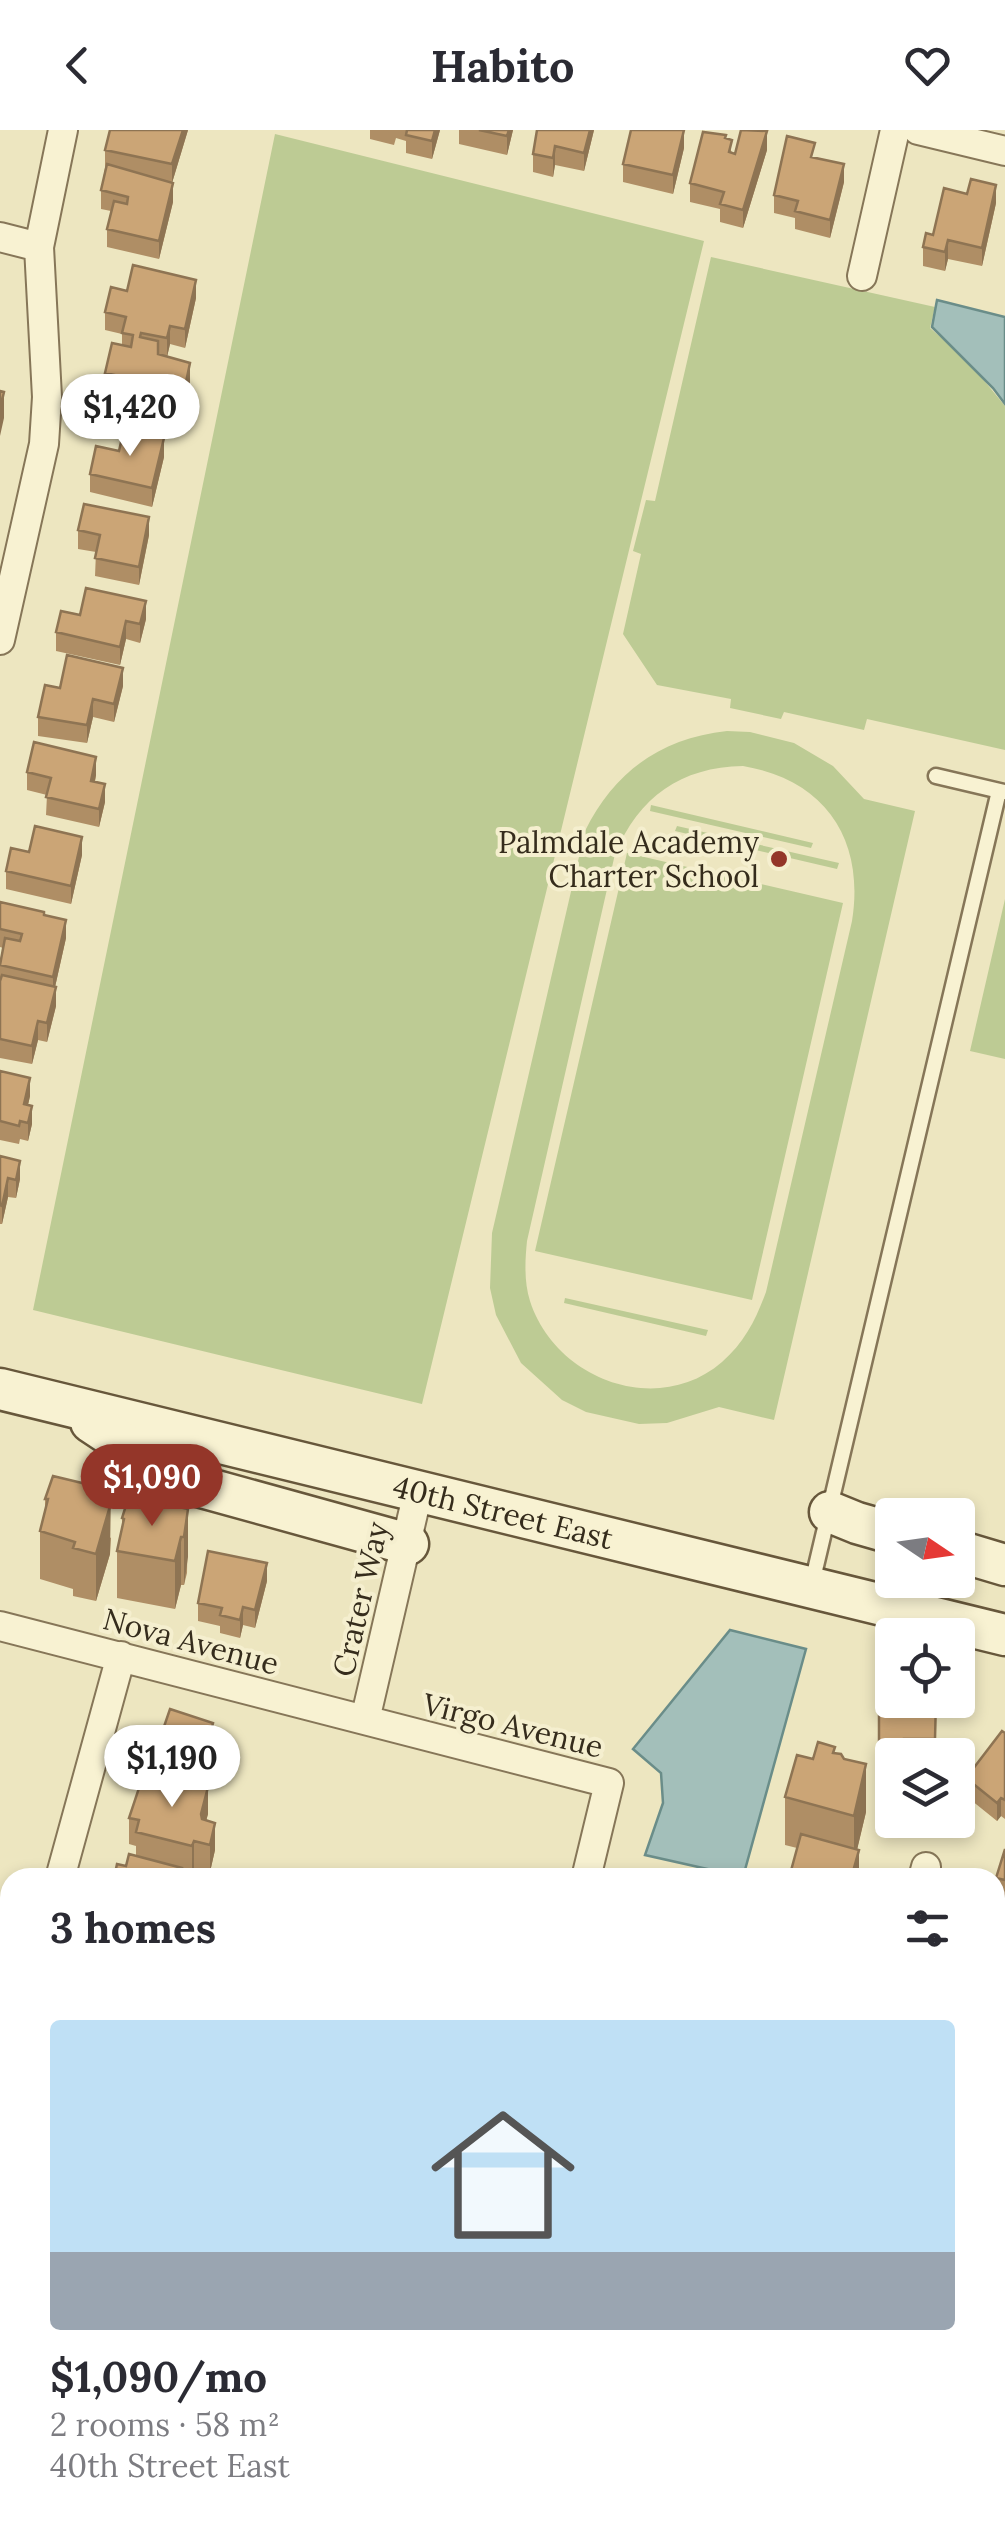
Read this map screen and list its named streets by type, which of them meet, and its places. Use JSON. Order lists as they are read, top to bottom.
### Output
{
  "streets": {
    "main road": ["40th Street East"],
    "street": ["Crater Way", "Nova Avenue", "Virgo Avenue"]
  },
  "crossings": [
    ["40th Street East", "Crater Way"],
    ["Crater Way", "Nova Avenue"],
    ["Crater Way", "Virgo Avenue"],
    ["Nova Avenue", "Virgo Avenue"]
  ],
  "places": ["Palmdale Academy Charter School"],
  "north": "right",
  "page": {
    "header": "Habito",
    "price": ["$1,420", "$1,090", "$1,190"],
    "heading": "3 homes",
    "list": [
      {
        "name": "$1,090/mo",
        "note": "2 rooms · 58 m² · 40th Street East"
      }
    ]
  }
}
